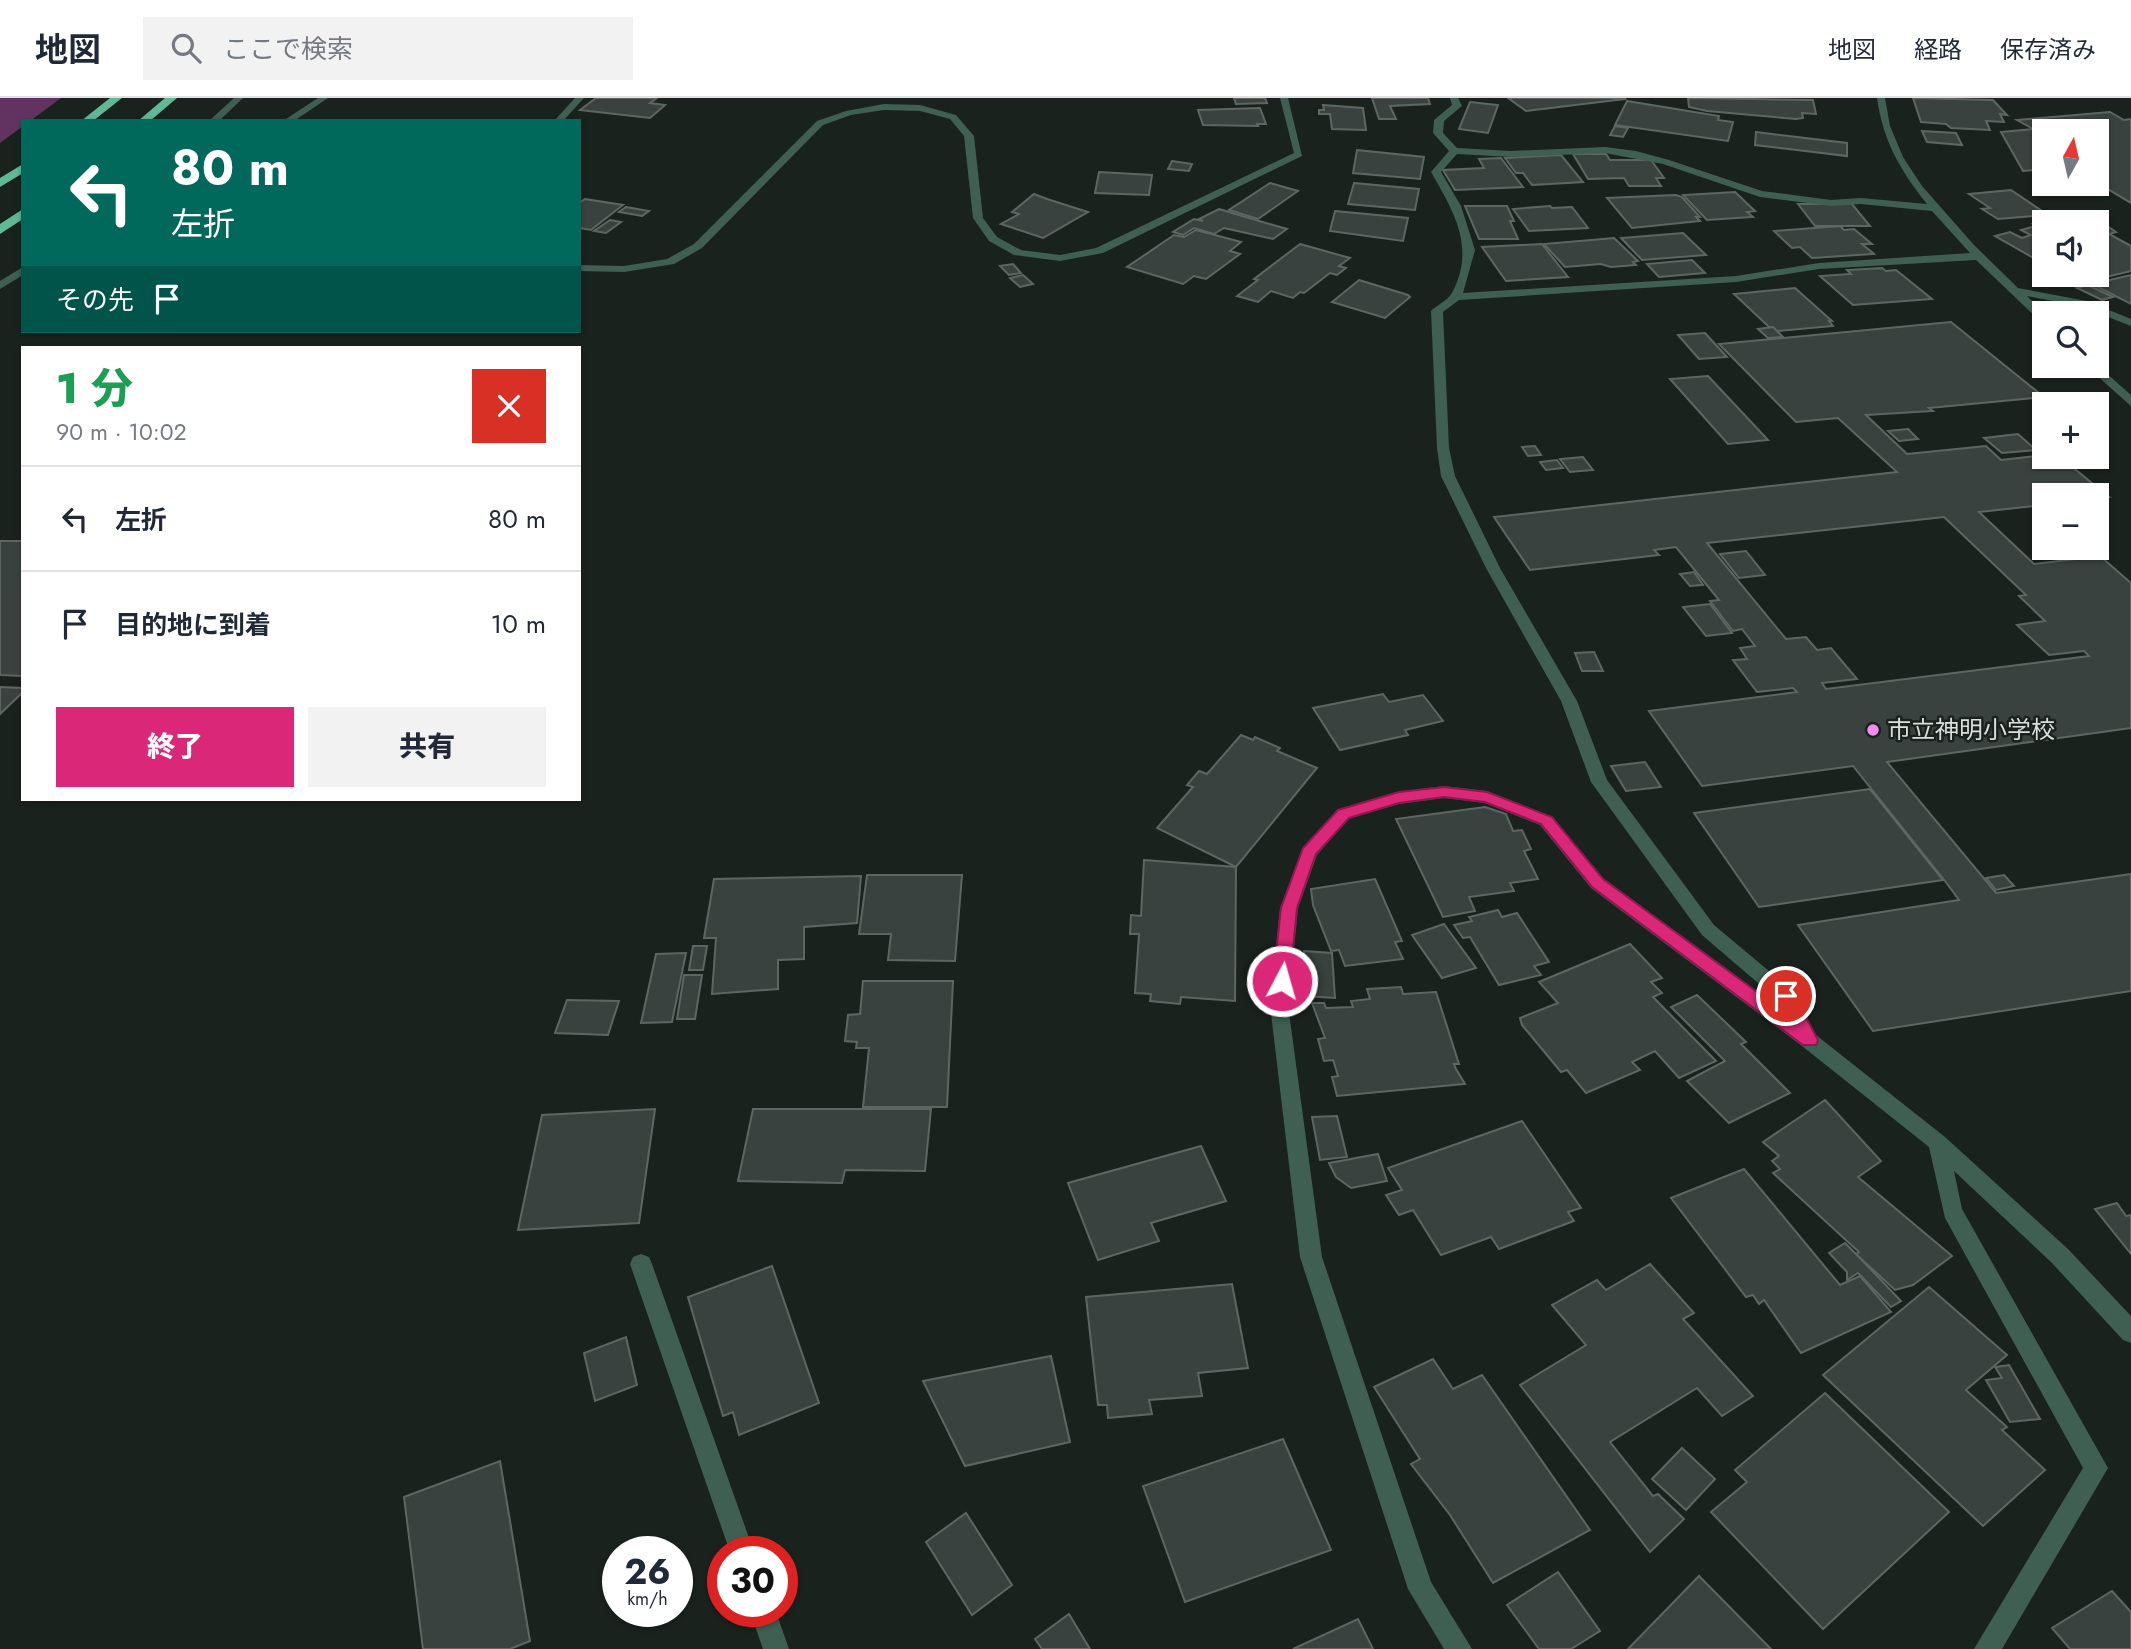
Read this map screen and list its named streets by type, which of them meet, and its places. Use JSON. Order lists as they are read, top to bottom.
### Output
{
  "places": ["市立神明小学校"],
  "north": "top",
  "page": {
    "header": "地図",
    "search": "ここで検索",
    "nav": ["地図", "経路", "保存済み"],
    "map_buttons": ["+", "−"],
    "turn": ["80 m", "左折"],
    "then": "その先",
    "heading": ["1 分", "90 m · 10:02"],
    "list": [
      {
        "name": "左折",
        "value": "80 m"
      },
      {
        "name": "目的地に到着",
        "value": "10 m"
      }
    ],
    "buttons": ["終了", "共有"],
    "speed": "26 km/h",
    "limit": "30"
  }
}
